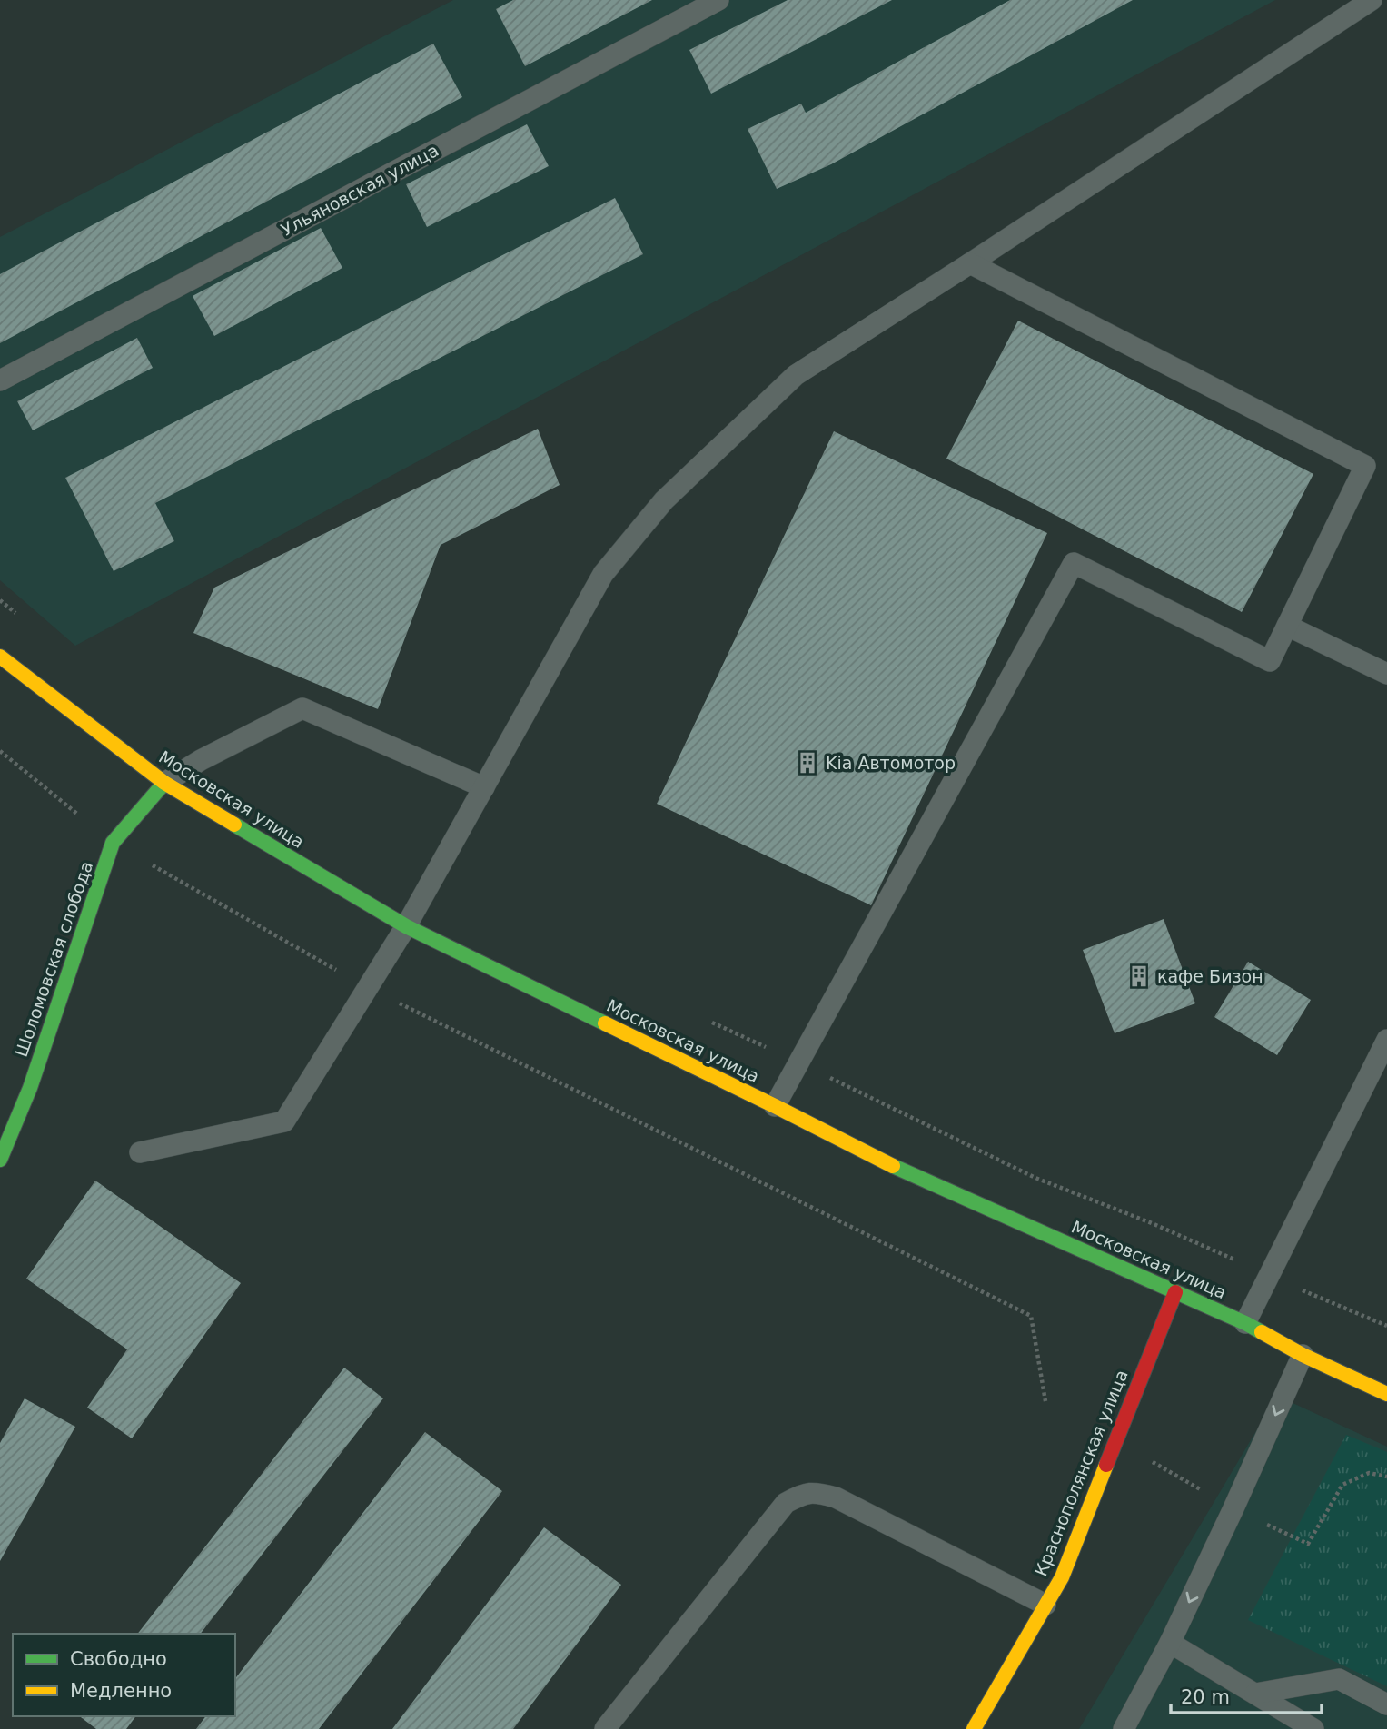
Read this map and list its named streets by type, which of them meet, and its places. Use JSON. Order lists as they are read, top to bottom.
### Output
{
  "streets": {
    "main road": ["Московская улица", "Шоломовская слобода", "Краснополянская улица"],
    "lane": ["Ульяновская улица"]
  },
  "crossings": [
    ["Московская улица", "Шоломовская слобода"],
    ["Московская улица", "Краснополянская улица"]
  ],
  "places": {
    "building": ["Kia Автомотор", "кафе Бизон"]
  },
  "legend": ["Свободно", "Медленно"],
  "scale_bar": "20 m"
}
